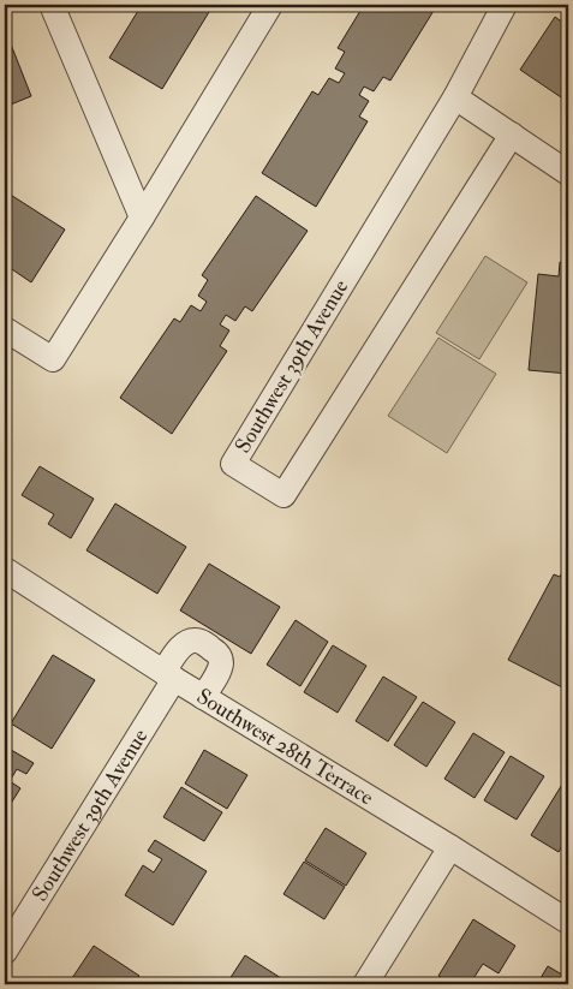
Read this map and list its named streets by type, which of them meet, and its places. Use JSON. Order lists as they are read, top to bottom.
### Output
{
  "streets": {
    "street": ["Southwest 39th Avenue", "Southwest 28th Terrace"]
  },
  "crossings": [
    ["Southwest 39th Avenue", "Southwest 28th Terrace"]
  ]
}
